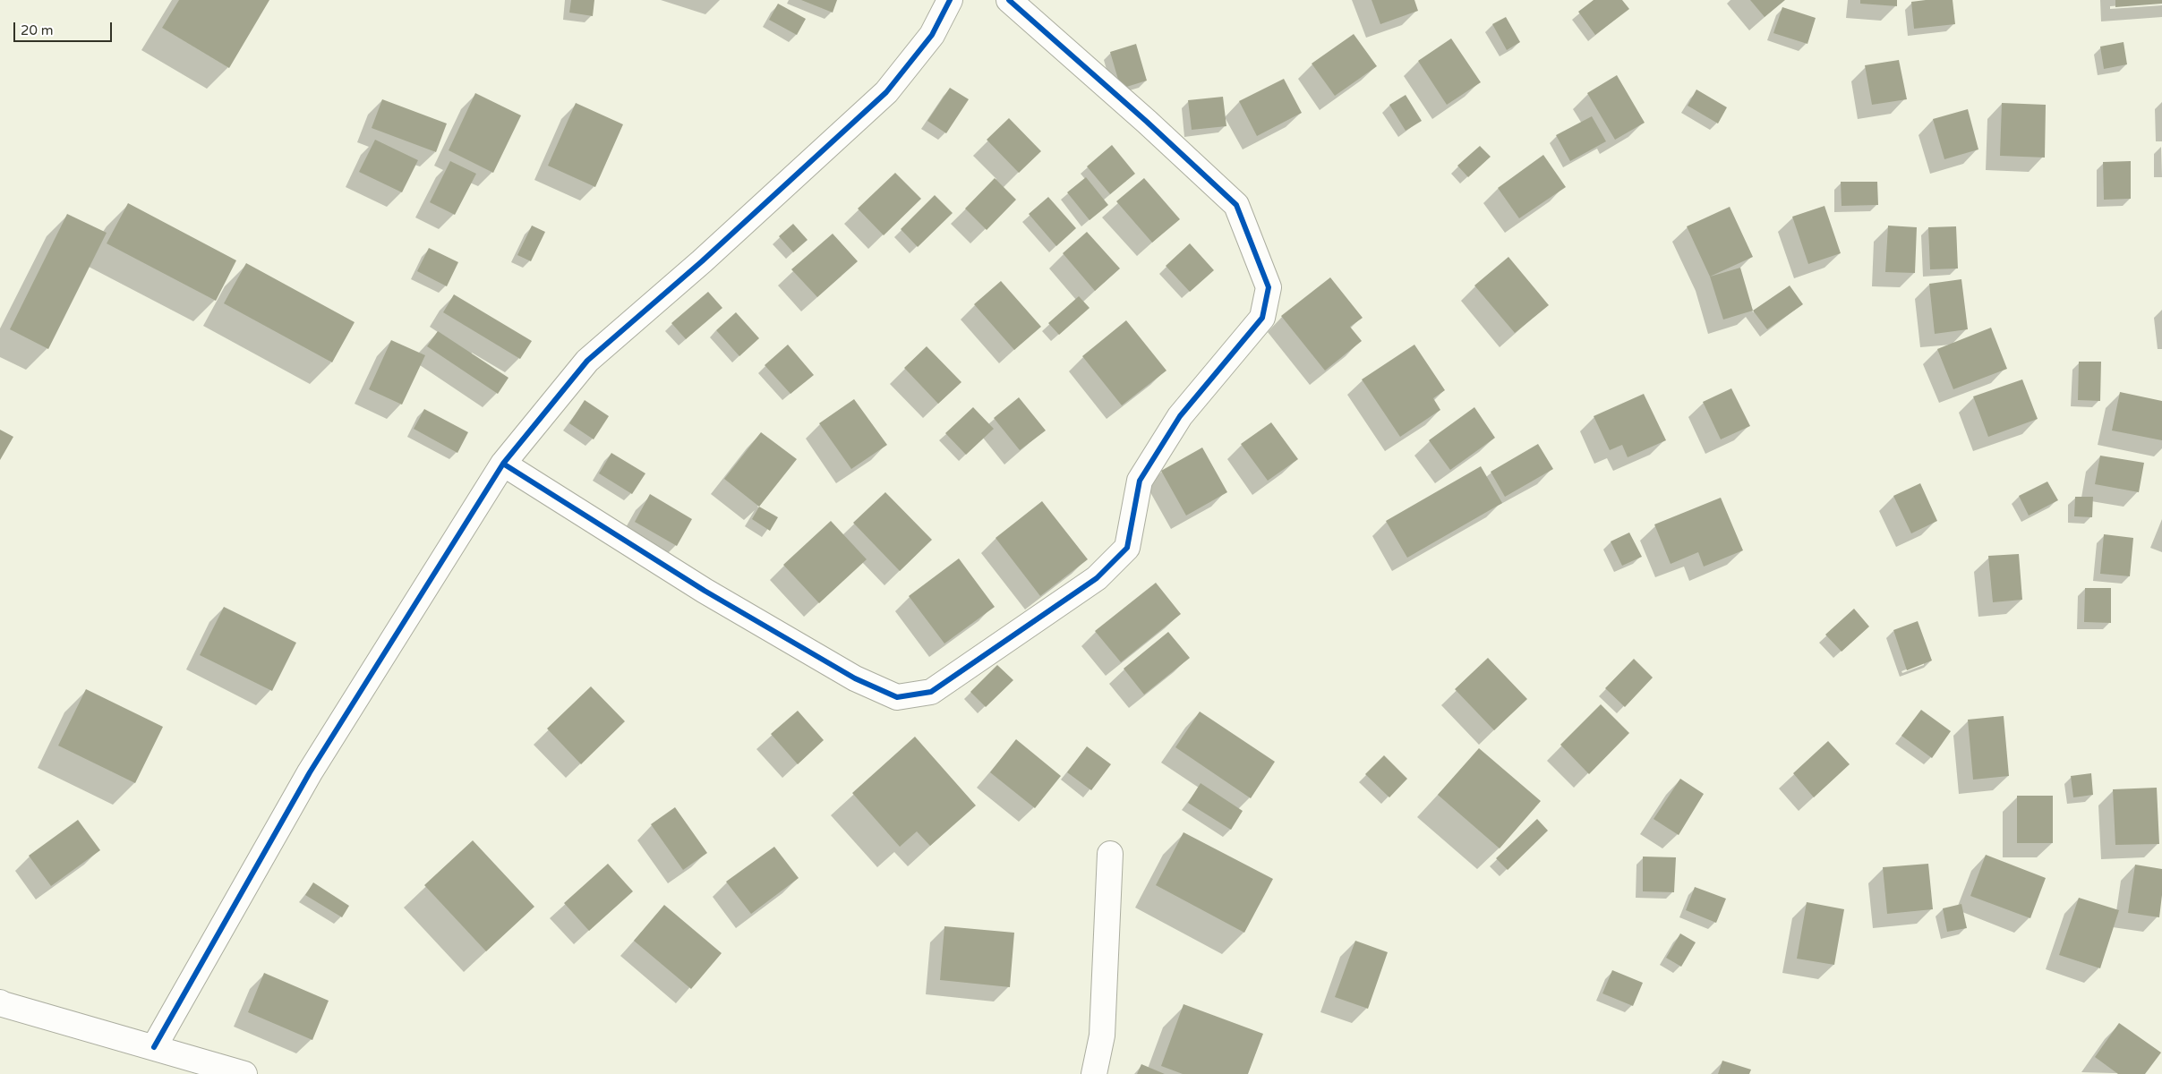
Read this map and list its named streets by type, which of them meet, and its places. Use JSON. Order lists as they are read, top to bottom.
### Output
{
  "scale_bar": "20 m"
}
